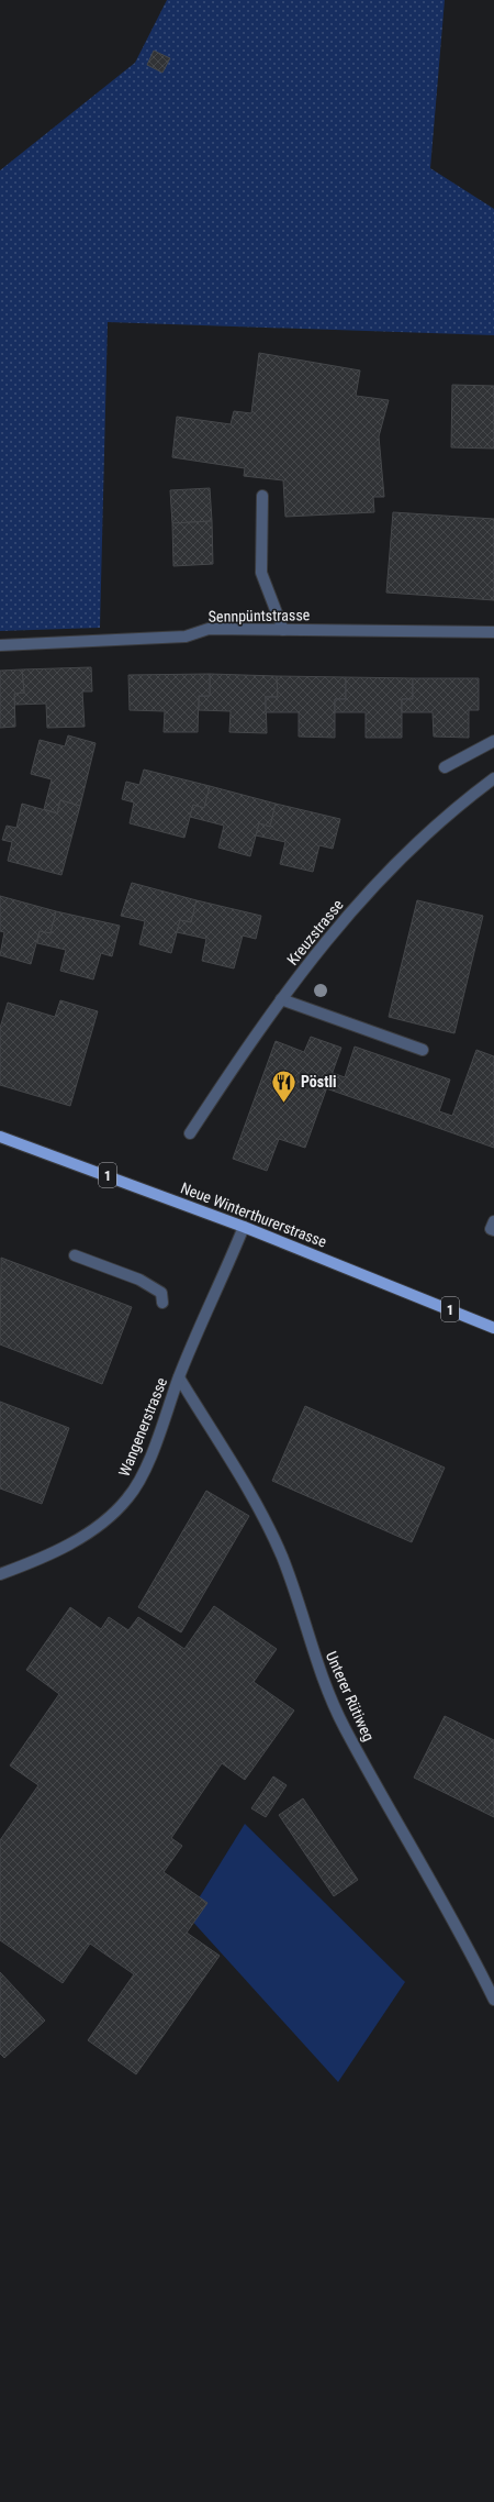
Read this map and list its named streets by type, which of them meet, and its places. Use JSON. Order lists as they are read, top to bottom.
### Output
{
  "streets": {
    "main road": ["1", "Neue Winterthurerstrasse"],
    "street": [
      "Sennpüntstrasse",
      "Kreuzstrasse",
      "Wangenerstrasse",
      "Unterer Rütiweg"
    ]
  },
  "crossings": [
    ["Neue Winterthurerstrasse", "Wangenerstrasse"],
    ["Wangenerstrasse", "Unterer Rütiweg"]
  ],
  "places": {
    "restaurant": ["Pöstli"]
  }
}
